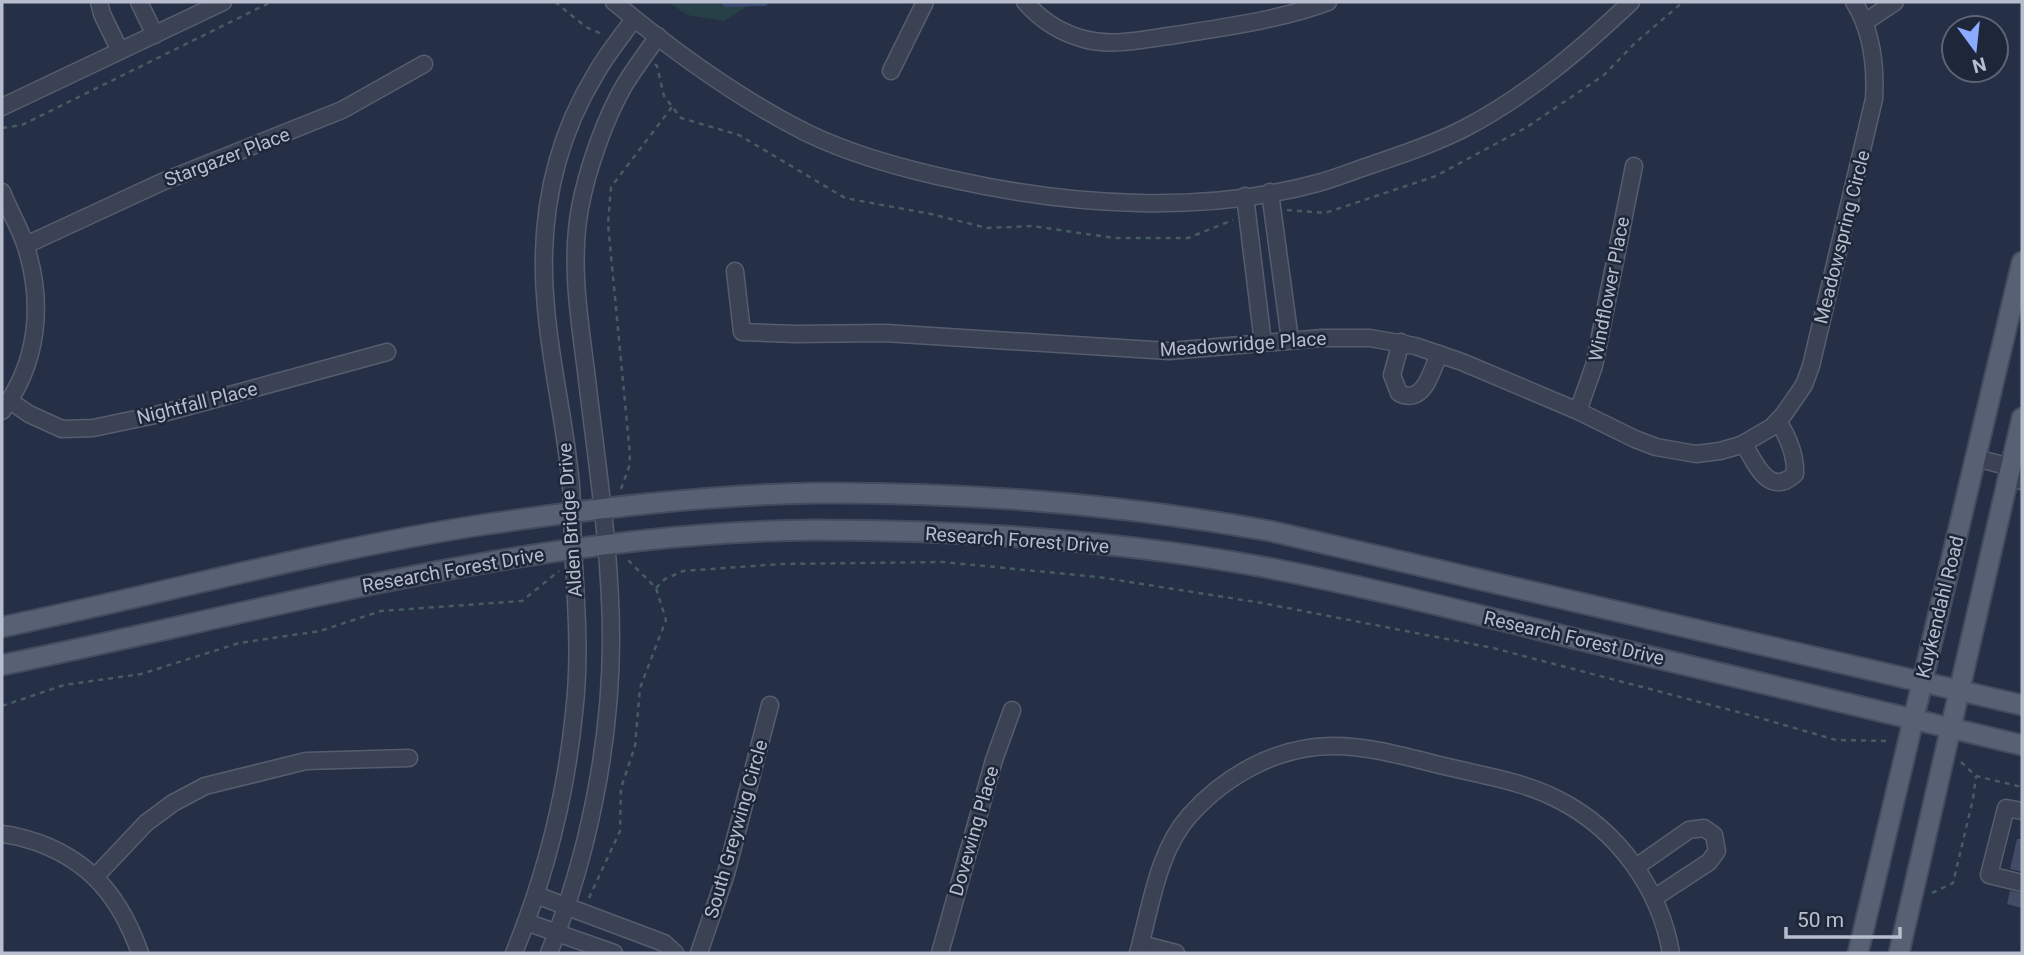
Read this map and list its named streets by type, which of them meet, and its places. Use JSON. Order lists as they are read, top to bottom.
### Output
{
  "streets": {
    "main road": ["Research Forest Drive", "Kuykendahl Road"],
    "street": [
      "Stargazer Place",
      "Meadowspring Circle",
      "Windflower Place",
      "Meadowridge Place",
      "Nightfall Place",
      "Alden Bridge Drive",
      "South Greywing Circle",
      "Dovewing Place"
    ]
  },
  "crossings": [
    ["Meadowspring Circle", "Meadowridge Place"],
    ["Windflower Place", "Meadowridge Place"],
    ["Alden Bridge Drive", "Research Forest Drive"],
    ["Research Forest Drive", "Kuykendahl Road"]
  ],
  "scale_bar": "50 m",
  "north": "bottom"
}
